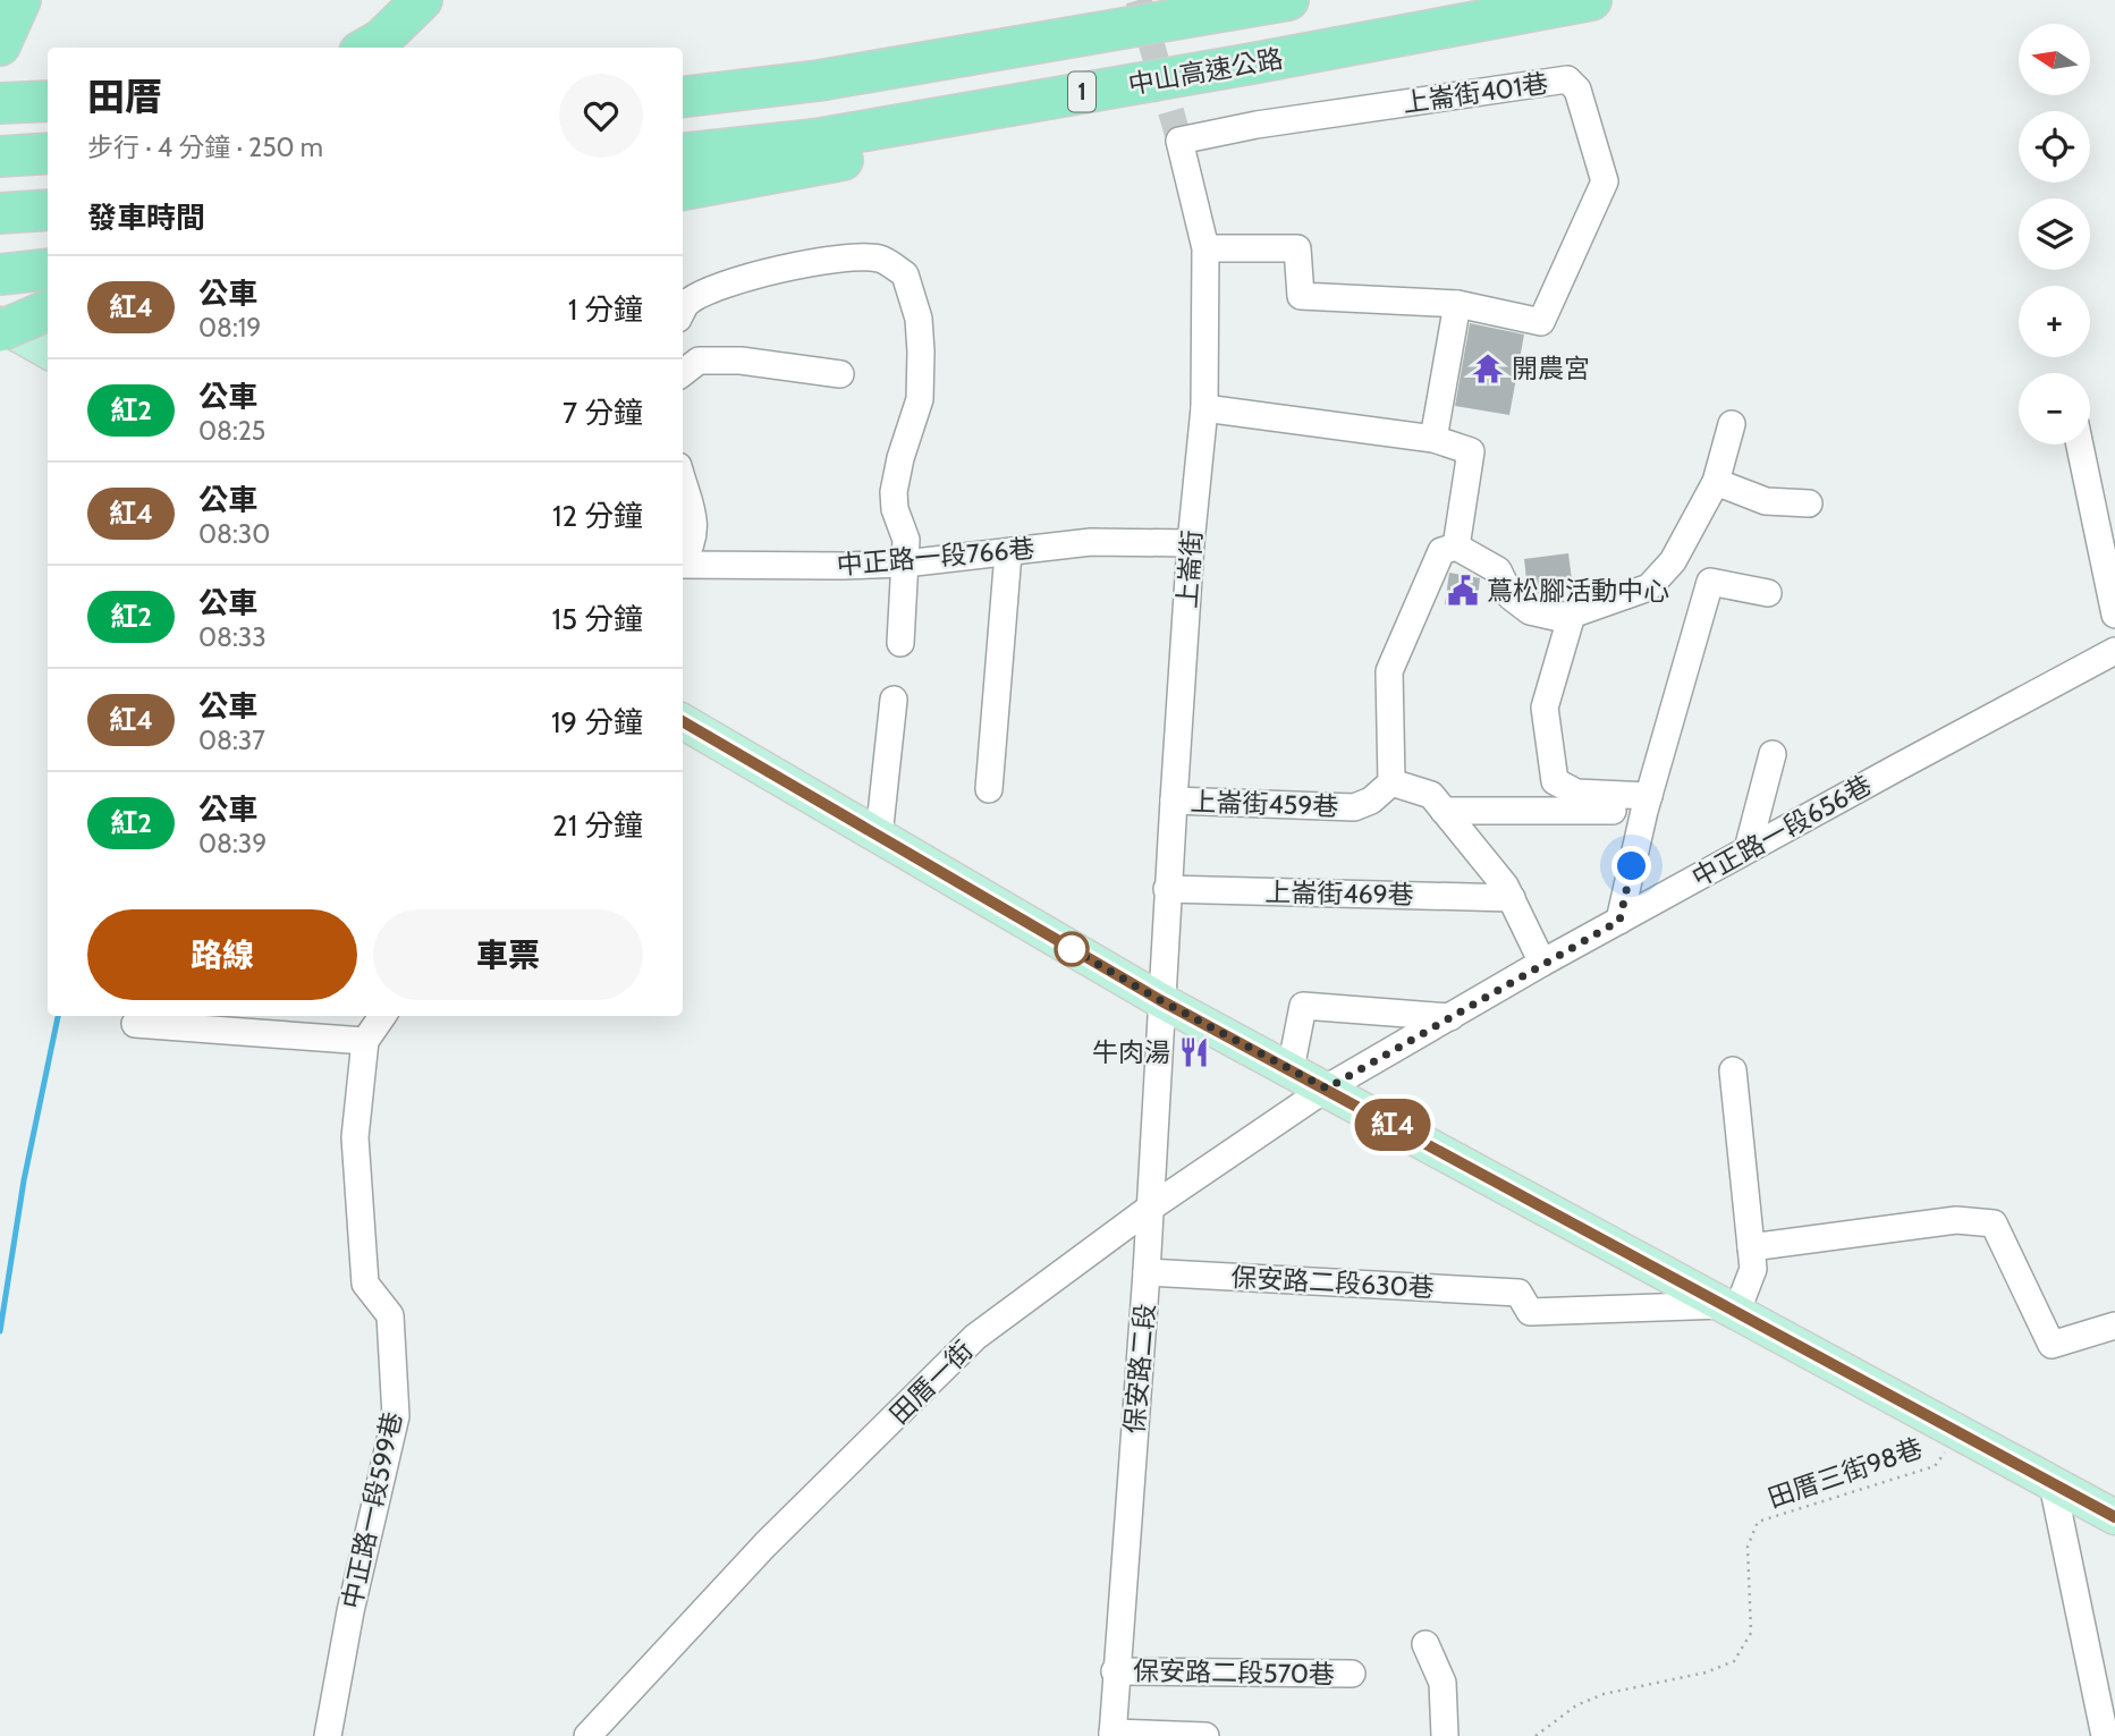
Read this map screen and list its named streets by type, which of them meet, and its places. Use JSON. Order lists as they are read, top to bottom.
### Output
{
  "streets": {
    "highway": ["中山高速公路", "1"],
    "street": [
      "上崙街401巷",
      "中正路一段766巷",
      "上崙街",
      "上崙街459巷",
      "中正路一段656巷",
      "上崙街469巷",
      "保安路二段630巷",
      "保安路二段",
      "田厝一街",
      "中正路一段599巷",
      "保安路二段570巷"
    ],
    "path": ["田厝三街98巷"]
  },
  "crossings": [
    ["上崙街401巷", "上崙街"],
    ["中正路一段766巷", "上崙街"],
    ["上崙街", "上崙街459巷"],
    ["上崙街", "上崙街469巷"],
    ["上崙街", "保安路二段"],
    ["中正路一段656巷", "田厝一街"],
    ["保安路二段630巷", "保安路二段"],
    ["保安路二段", "田厝一街"],
    ["保安路二段", "保安路二段570巷"]
  ],
  "places": {
    "temple": ["開農宮"],
    "public building": ["蔦松腳活動中心"],
    "restaurant": ["牛肉湯"]
  },
  "lines": ["bus line 紅4"],
  "north": "left",
  "page": {
    "on_map": "紅4",
    "map_buttons": ["+", "−"],
    "heading": [
      ["田厝", "步行 · 4 分鐘 · 250 m"],
      "發車時間"
    ],
    "list": [
      {
        "mark": "紅4",
        "name": "公車",
        "note": "08:19",
        "value": "1 分鐘"
      },
      {
        "mark": "紅2",
        "name": "公車",
        "note": "08:25",
        "value": "7 分鐘"
      },
      {
        "mark": "紅4",
        "name": "公車",
        "note": "08:30",
        "value": "12 分鐘"
      },
      {
        "mark": "紅2",
        "name": "公車",
        "note": "08:33",
        "value": "15 分鐘"
      },
      {
        "mark": "紅4",
        "name": "公車",
        "note": "08:37",
        "value": "19 分鐘"
      },
      {
        "mark": "紅2",
        "name": "公車",
        "note": "08:39",
        "value": "21 分鐘"
      }
    ],
    "buttons": ["路線", "車票"]
  }
}
